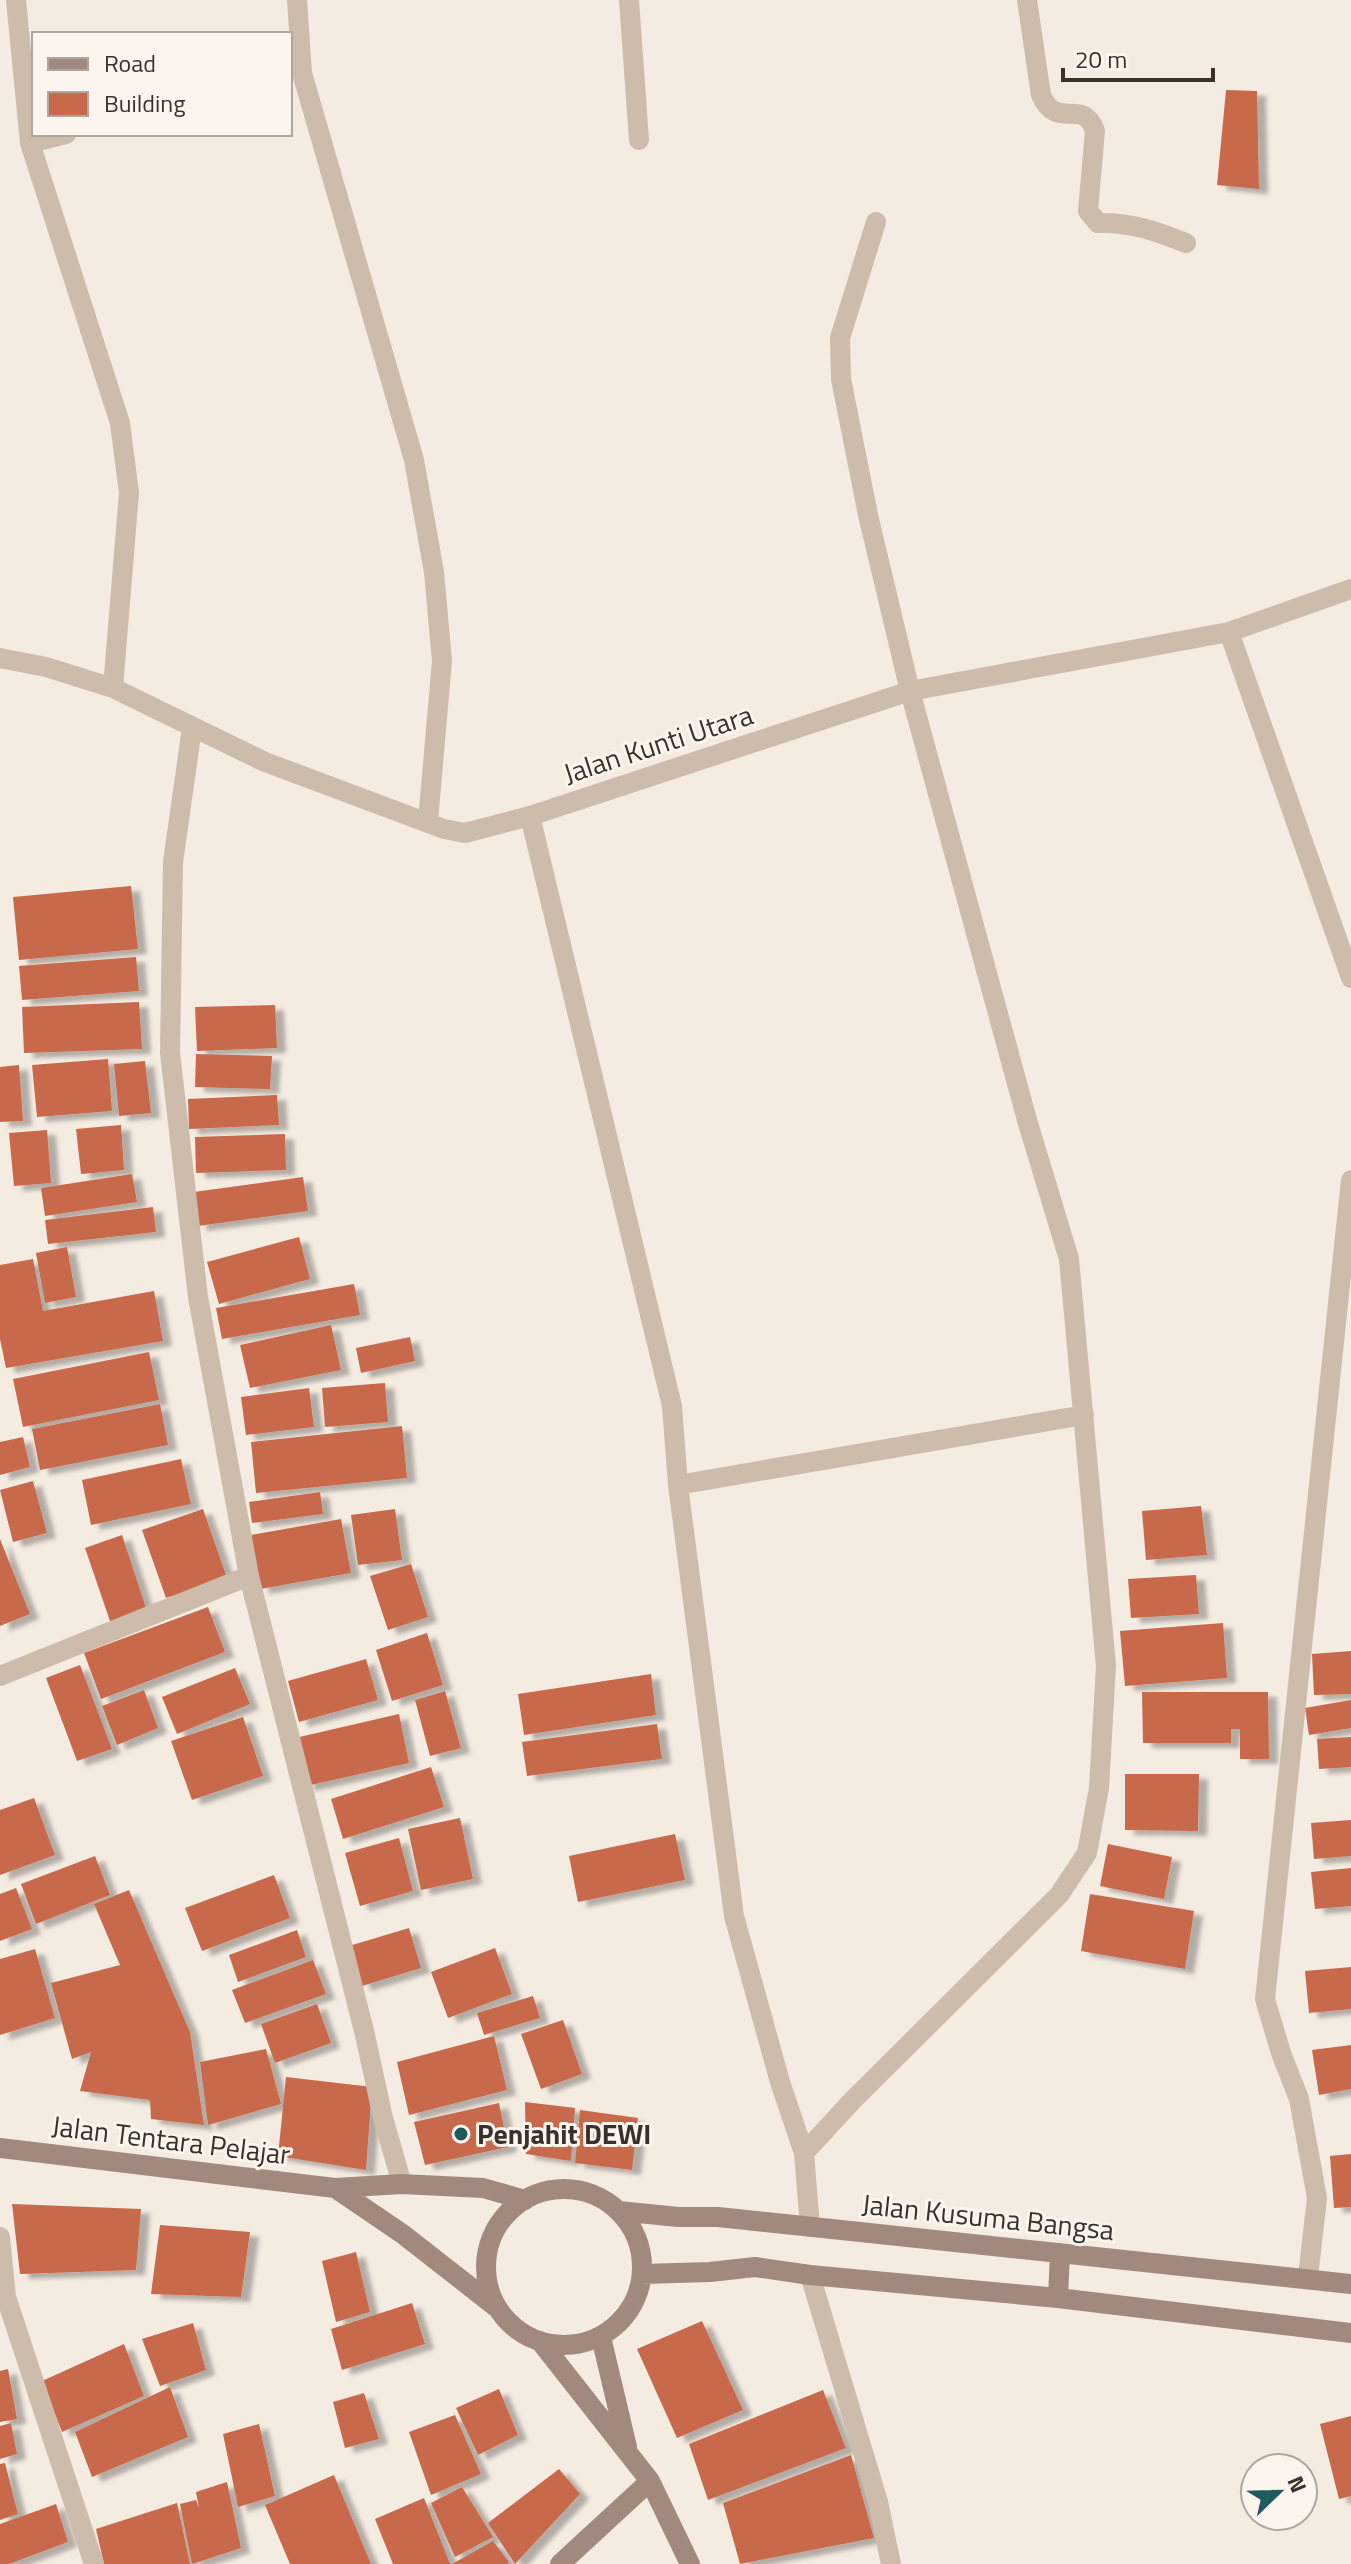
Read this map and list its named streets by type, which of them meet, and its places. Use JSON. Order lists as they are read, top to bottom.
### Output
{
  "streets": {
    "street": ["Jalan Kunti Utara", "Jalan Tentara Pelajar", "Jalan Kusuma Bangsa"]
  },
  "crossings": [
    ["Jalan Tentara Pelajar", "Jalan Kusuma Bangsa"]
  ],
  "places": ["Penjahit DEWI"],
  "legend": ["Road", "Building"],
  "scale_bar": "20 m",
  "north": "top right"
}
